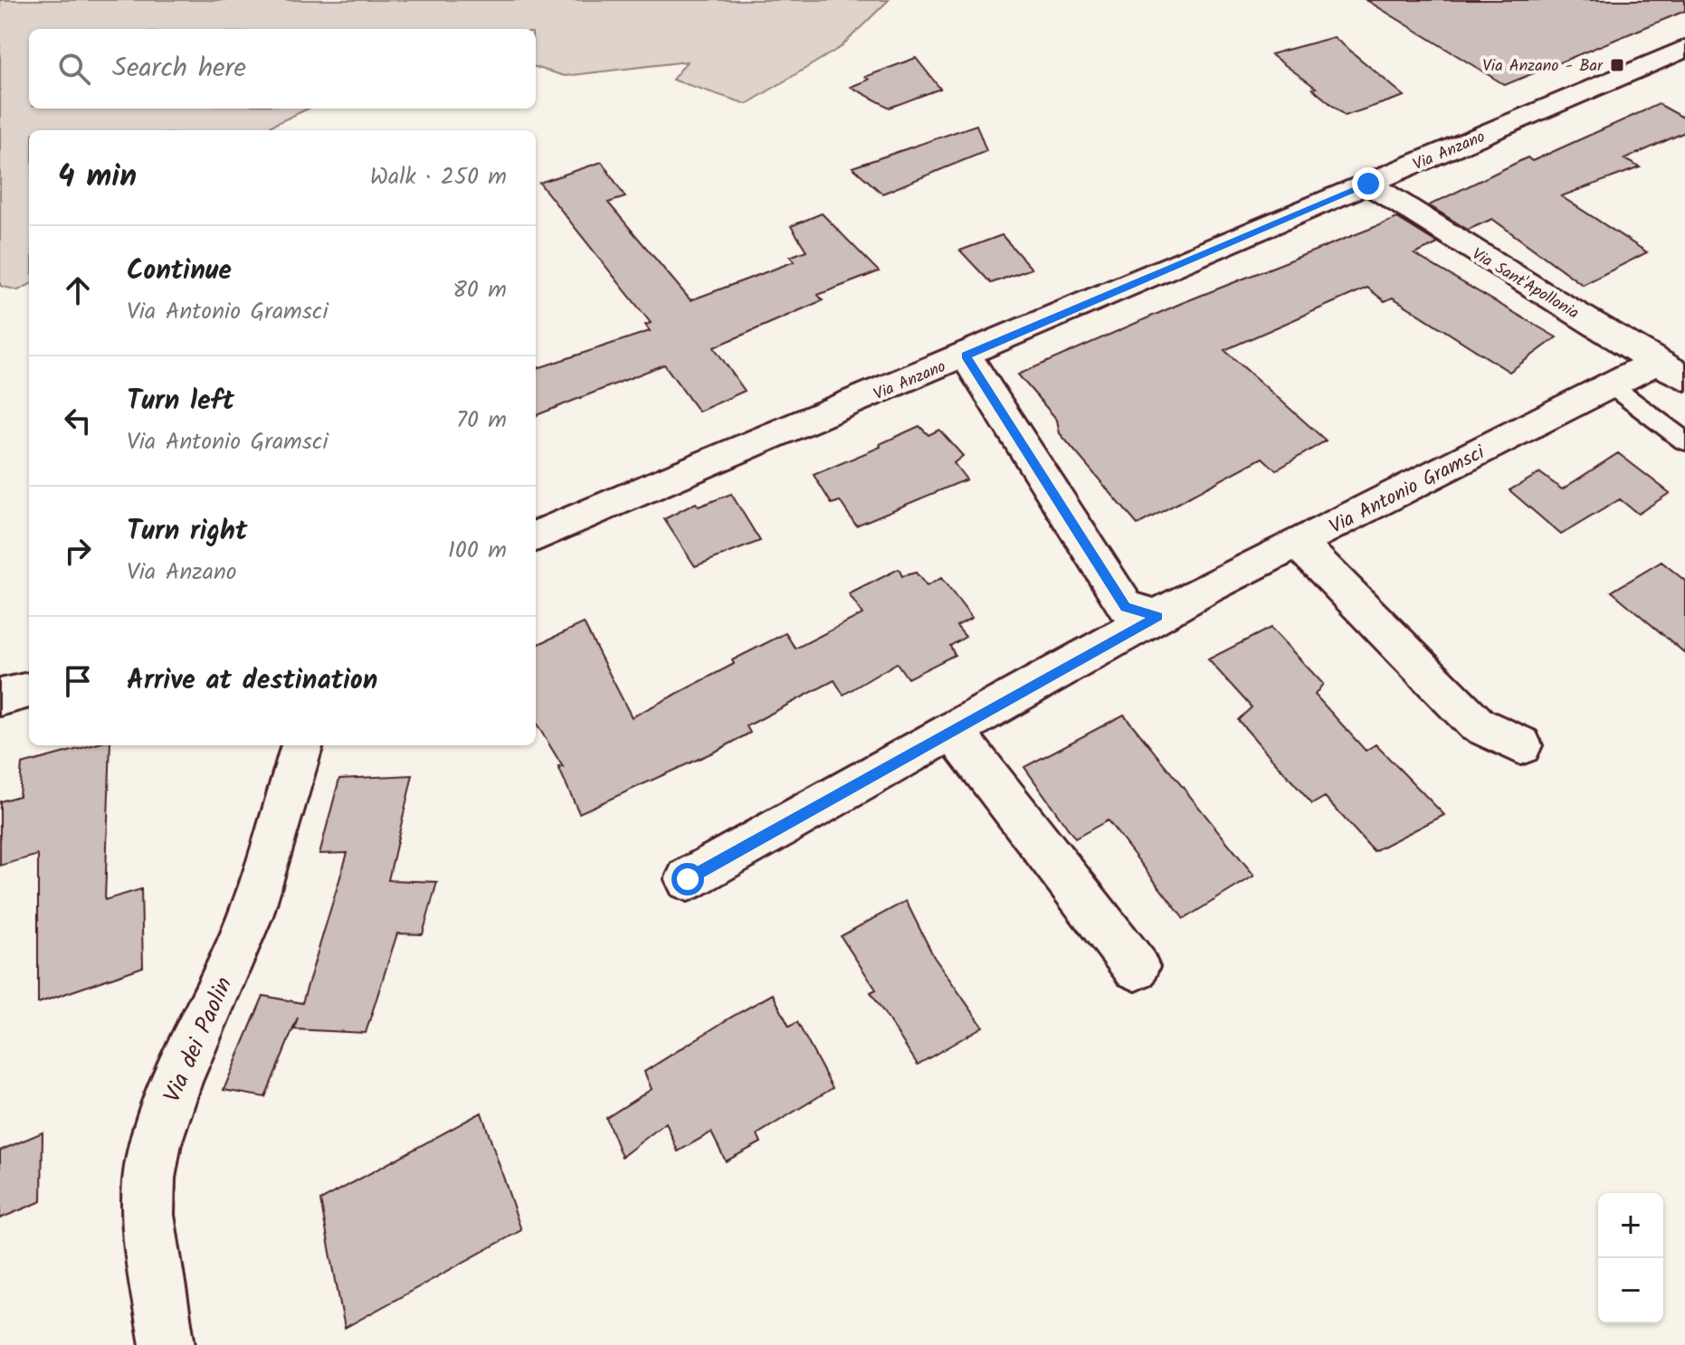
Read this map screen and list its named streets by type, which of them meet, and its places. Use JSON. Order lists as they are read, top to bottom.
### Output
{
  "streets": {
    "street": [
      "Via Anzano",
      "Via Sant'Apollonia",
      "Via Antonio Gramsci",
      "Via dei Paolin"
    ]
  },
  "crossings": [
    ["Via Anzano", "Via Sant'Apollonia"],
    ["Via Sant'Apollonia", "Via Antonio Gramsci"]
  ],
  "places": {
    "transit": ["Via Anzano - Bar"]
  },
  "page": {
    "search": "Search here",
    "heading": ["4 min", "Walk · 250 m"],
    "list": [
      ["Continue", "Via Antonio Gramsci", "80 m"],
      ["Turn left", "Via Antonio Gramsci", "70 m"],
      ["Turn right", "Via Anzano", "100 m"],
      "Arrive at destination"
    ],
    "map_buttons": ["+", "−"]
  }
}
